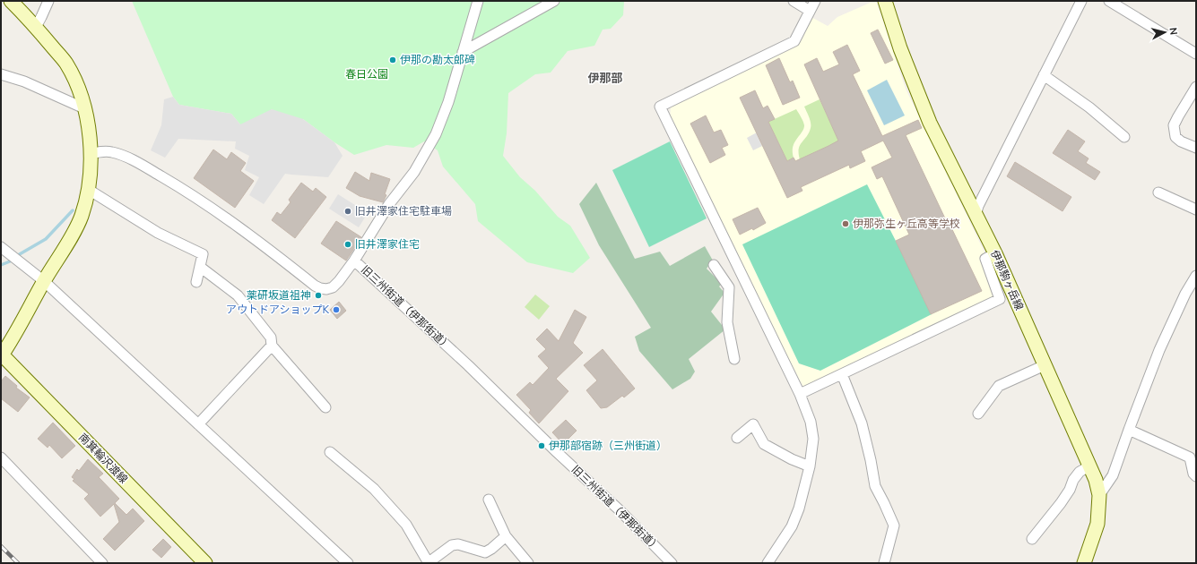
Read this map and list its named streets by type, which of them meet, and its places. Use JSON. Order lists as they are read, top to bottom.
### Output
{
  "streets": {
    "main road": ["伊那駒ヶ岳線", "南箕輪沢渡線"],
    "street": ["旧三州街道（伊那街道）"]
  },
  "districts": ["伊那部"],
  "parks": ["春日公園"],
  "places": [
    "伊那の勘太郎碑",
    "旧井澤家住宅駐車場",
    "伊那弥生ヶ丘高等学校",
    "旧井澤家住宅",
    "薬研坂道祖神",
    "アウトドアショップK",
    "伊那部宿跡（三州街道）"
  ],
  "north": "right"
}
